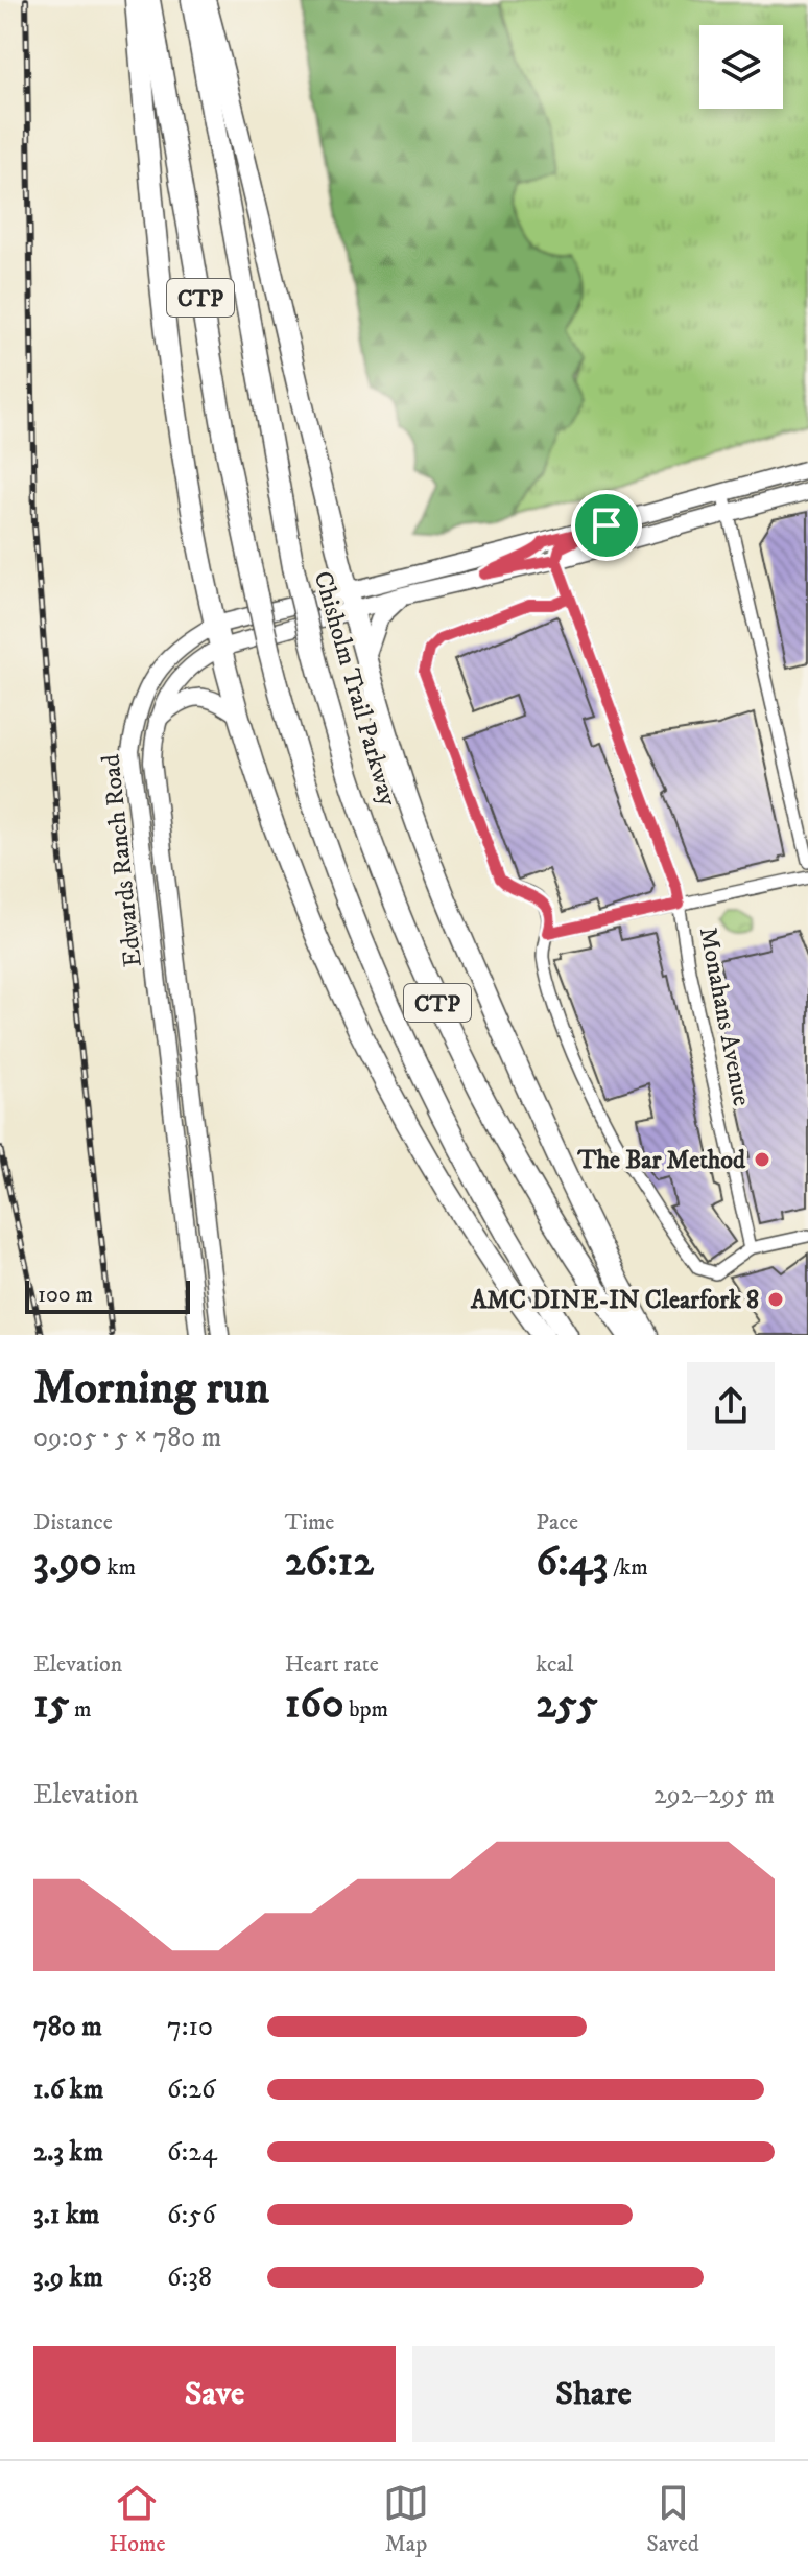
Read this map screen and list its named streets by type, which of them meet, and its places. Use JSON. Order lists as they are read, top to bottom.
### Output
{
  "streets": {
    "highway": ["CTP", "Chisholm Trail Parkway"],
    "street": ["Edwards Ranch Road", "Monahans Avenue"]
  },
  "crossings": [
    ["Edwards Ranch Road", "Monahans Avenue"]
  ],
  "places": ["The Bar Method", "AMC DINE-IN Clearfork 8"],
  "scale_bar": "100 m",
  "page": {
    "scale": "100 m",
    "heading": ["Morning run", "09:05 · 5 × 780 m"],
    "stats": [
      ["Distance", "3.90 km"],
      ["Time", "26:12"],
      ["Pace", "6:43 /km"],
      ["Elevation", "15 m"],
      ["Heart rate", "160 bpm"],
      ["kcal", "255"]
    ],
    "chart": ["Elevation", "292–295 m"],
    "list": [
      {
        "name": "780 m",
        "note": "7:10"
      },
      {
        "name": "1.6 km",
        "note": "6:26"
      },
      {
        "name": "2.3 km",
        "note": "6:24"
      },
      {
        "name": "3.1 km",
        "note": "6:56"
      },
      {
        "name": "3.9 km",
        "note": "6:38"
      }
    ],
    "buttons": ["Save", "Share"],
    "tabs": ["Home", "Map", "Saved"]
  }
}
